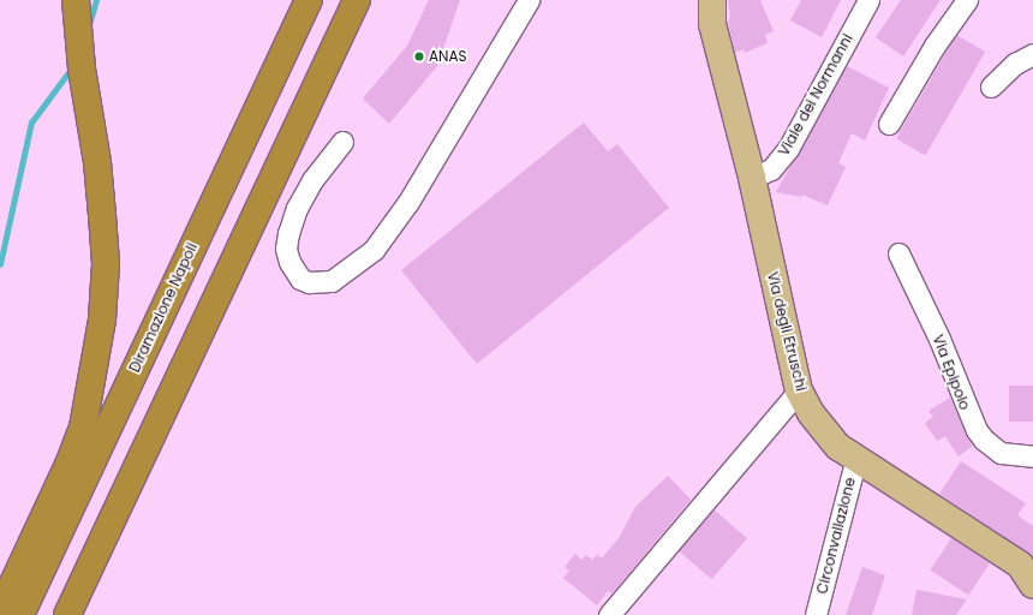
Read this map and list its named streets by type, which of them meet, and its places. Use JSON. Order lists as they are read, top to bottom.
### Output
{
  "streets": {
    "highway": ["Diramazione Napoli"],
    "main road": ["Via degli Etruschi"],
    "street": ["Viale dei Normanni", "Via Epipolo", "Circonvallazione"]
  },
  "crossings": [
    ["Viale dei Normanni", "Via degli Etruschi"],
    ["Via degli Etruschi", "Circonvallazione"]
  ],
  "places": ["ANAS"]
}
